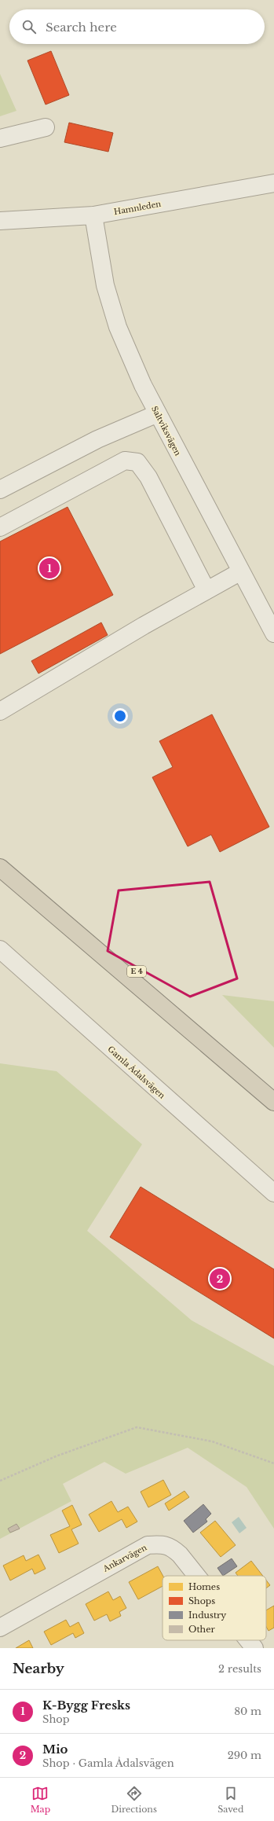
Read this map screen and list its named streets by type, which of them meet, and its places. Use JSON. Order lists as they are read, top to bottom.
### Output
{
  "streets": {
    "highway": ["E 4"],
    "street": [
      "Hamnleden",
      "Saltviksvägen",
      "Gamla Ådalsvägen",
      "Ankarvägen"
    ]
  },
  "crossings": [
    ["Hamnleden", "Saltviksvägen"]
  ],
  "legend": [
    "Homes",
    "Shops",
    "Industry",
    "Other"
  ],
  "page": {
    "search": "Search here",
    "pins": ["1", "2"],
    "heading": ["Nearby", "2 results"],
    "list": [
      {
        "mark": "1",
        "name": "K-Bygg Fresks",
        "note": "Shop",
        "value": "80 m"
      },
      {
        "mark": "2",
        "name": "Mio",
        "note": "Shop · Gamla Ådalsvägen",
        "value": "290 m"
      }
    ],
    "nav": ["Map", "Directions", "Saved"]
  }
}
